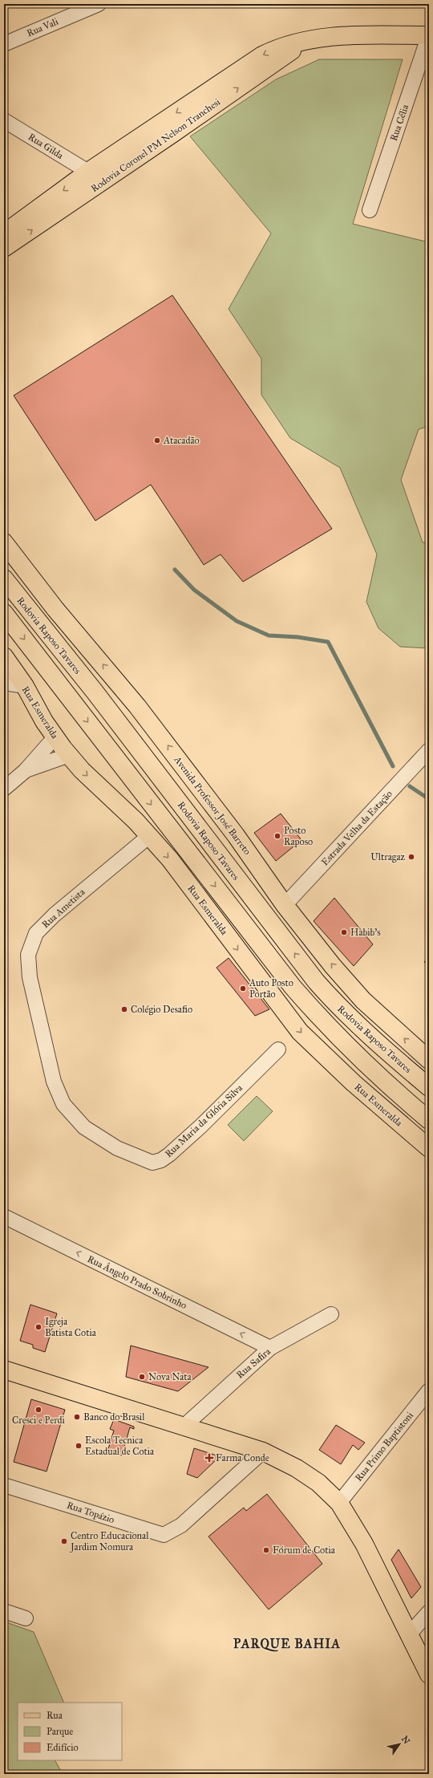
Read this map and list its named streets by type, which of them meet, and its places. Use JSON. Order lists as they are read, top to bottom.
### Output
{
  "streets": {
    "main road": [
      "Rodovia Coronel PM Nelson Tranchesi",
      "Rodovia Raposo Tavares",
      "Rua Esmeralda",
      "Avenida Professor José Barreto"
    ],
    "street": [
      "Rua Vali",
      "Rua Célia",
      "Rua Gilda",
      "Estrada Velha da Estação",
      "Rua Ametista",
      "Rua Maria da Glória Silva",
      "Rua Ângelo Prado Sobrinho",
      "Rua Safira",
      "Rua Primo Baptistoni",
      "Rua Topázio"
    ]
  },
  "crossings": [
    ["Rua Célia", "Rodovia Coronel PM Nelson Tranchesi"],
    ["Rodovia Coronel PM Nelson Tranchesi", "Rua Gilda"],
    ["Rua Esmeralda", "Rua Ametista"],
    ["Avenida Professor José Barreto", "Estrada Velha da Estação"],
    ["Rua Ametista", "Rua Maria da Glória Silva"],
    ["Rua Ângelo Prado Sobrinho", "Rua Safira"]
  ],
  "one_way": ["Rua Ângelo Prado Sobrinho"],
  "districts": ["PARQUE BAHIA"],
  "places": {
    "other": [
      "Atacadão",
      "Posto Raposo",
      "Ultragaz",
      "Habib's",
      "Auto Posto Portão",
      "Colégio Desafio",
      "Igreja Batista Cotia",
      "Nova Nata",
      "Cresci e Perdi",
      "Banco do Brasil",
      "Escola Tecnica Estadual de Cotia",
      "Centro Educacional Jardim Nomura",
      "Fórum de Cotia"
    ],
    "health": ["Farma Conde"]
  },
  "legend": ["Rua", "Parque", "Edifício"],
  "north": "top right"
}
